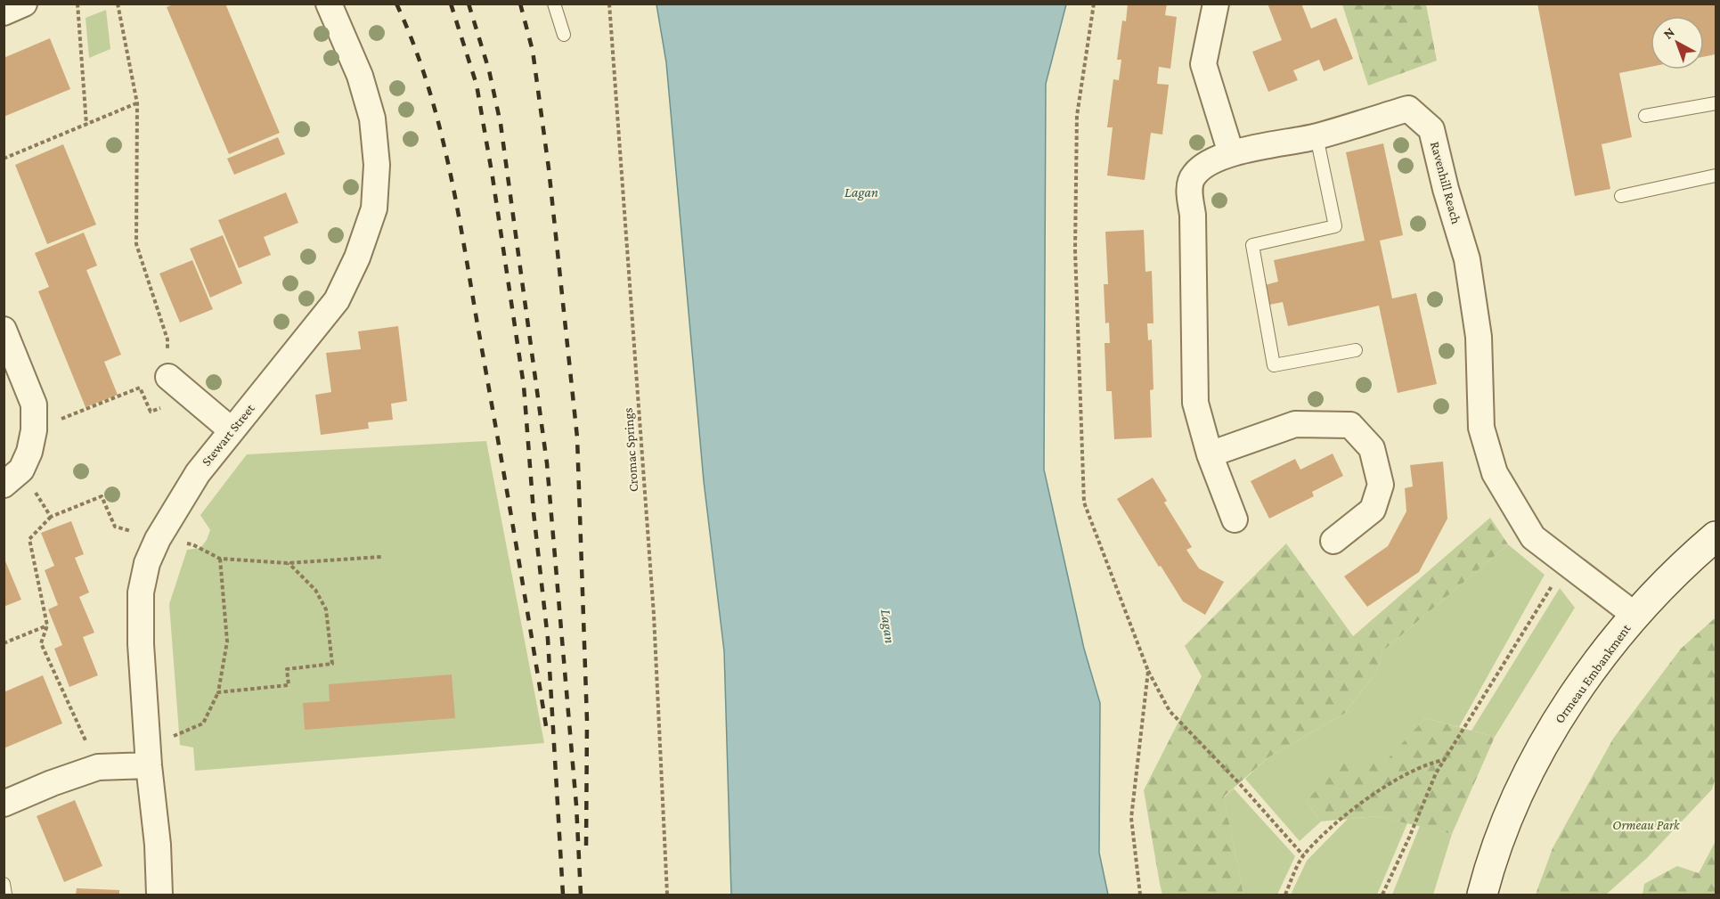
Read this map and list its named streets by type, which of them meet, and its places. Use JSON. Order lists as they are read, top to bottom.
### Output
{
  "streets": {
    "street": ["Ravenhill Reach", "Stewart Street", "Ormeau Embankment"],
    "path": ["Cromac Springs"]
  },
  "crossings": [
    ["Ravenhill Reach", "Ormeau Embankment"]
  ],
  "water": ["Lagan"],
  "parks": ["Ormeau Park"],
  "north": "top left"
}
